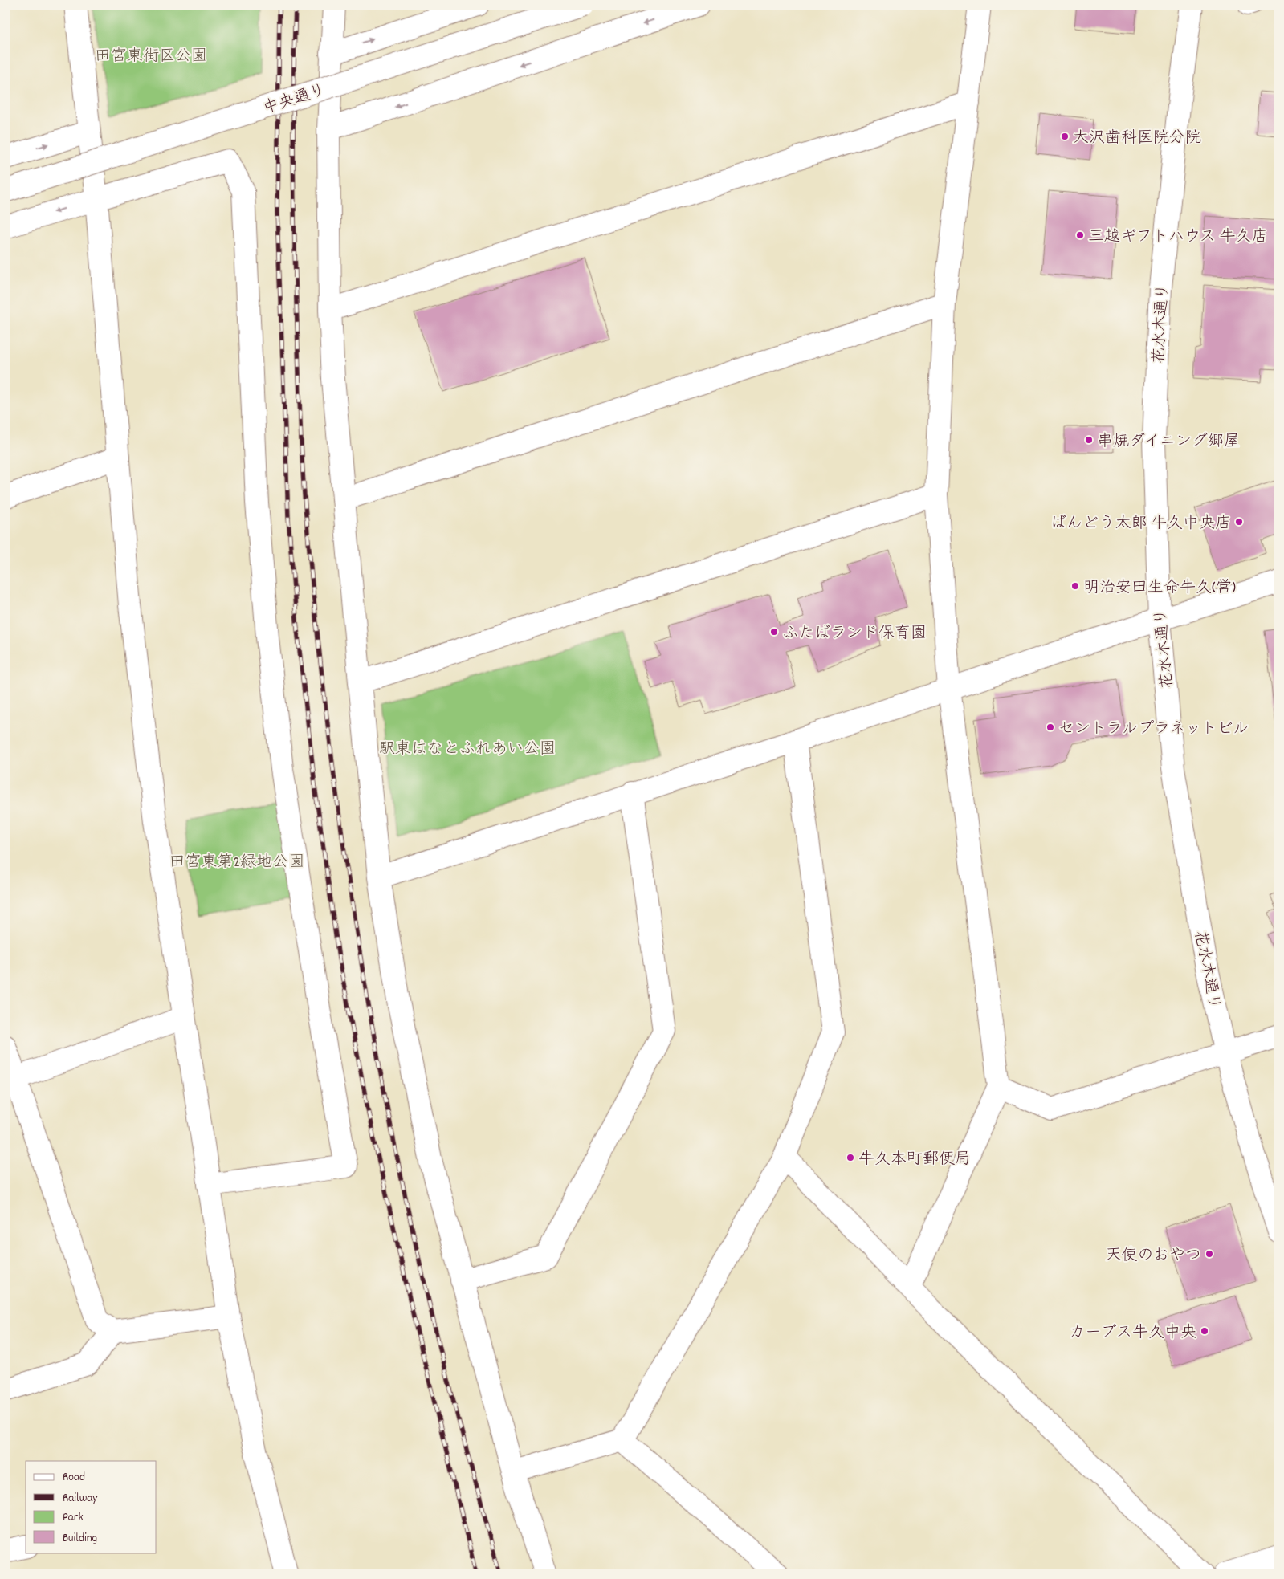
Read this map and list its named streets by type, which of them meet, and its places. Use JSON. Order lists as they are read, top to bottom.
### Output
{
  "streets": {
    "street": ["中央通り", "花水木通り"]
  },
  "parks": ["田宮東街区公園", "駅東はなとふれあい公園", "田宮東第2緑地公園"],
  "places": [
    "大沢歯科医院分院",
    "三越ギフトハウス 牛久店",
    "串焼ダイニング郷屋",
    "ばんどう太郎 牛久中央店",
    "明治安田生命牛久(営)",
    "ふたばランド保育園",
    "セントラルプラネットビル",
    "牛久本町郵便局",
    "天使のおやつ",
    "カーブス牛久中央"
  ],
  "legend": [
    "Road",
    "Railway",
    "Park",
    "Building"
  ]
}
